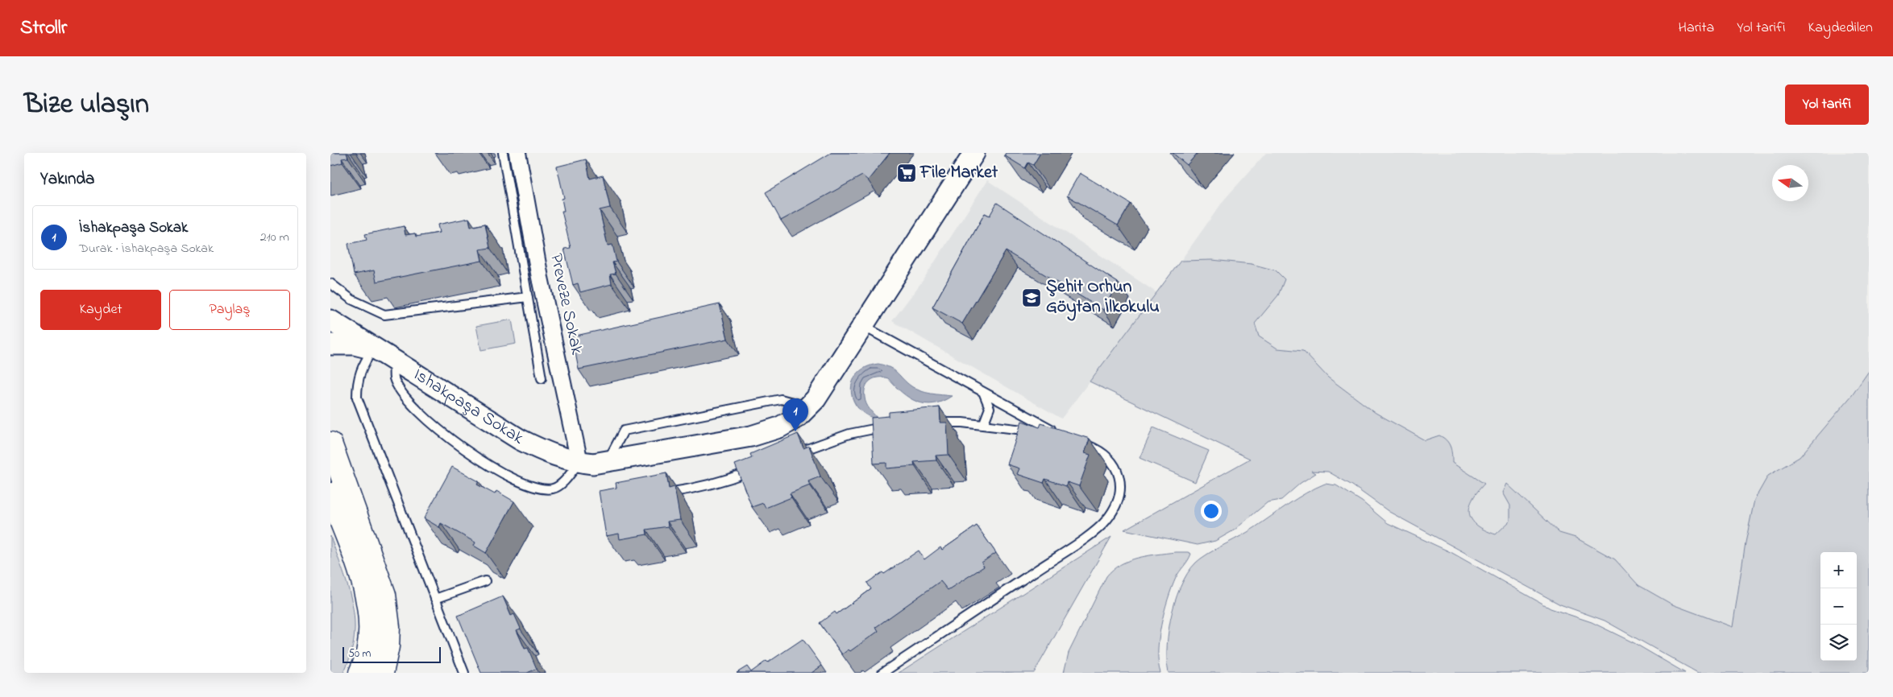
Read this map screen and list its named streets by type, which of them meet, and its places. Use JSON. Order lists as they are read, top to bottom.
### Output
{
  "streets": {
    "street": ["Preveze Sokak", "İshakpaşa Sokak"]
  },
  "crossings": [
    ["Preveze Sokak", "İshakpaşa Sokak"]
  ],
  "places": {
    "supermarket": ["File Market"],
    "school or university": ["Şehit Orhun Göytan İlkokulu"]
  },
  "scale_bar": "50 m",
  "north": "left",
  "page": {
    "header": "Strollr",
    "nav": ["Harita", "Yol tarifi", "Kaydedilen"],
    "title": "Bize ulaşın",
    "buttons": [
      "Yol tarifi",
      ["Kaydet", "Paylaş"]
    ],
    "heading": "Yakında",
    "list": [
      {
        "mark": "1",
        "name": "İshakpaşa Sokak",
        "note": "Durak · İshakpaşa Sokak",
        "value": "210 m"
      }
    ],
    "pins": "1",
    "map_buttons": ["+", "−"],
    "scale": "50 m"
  }
}
